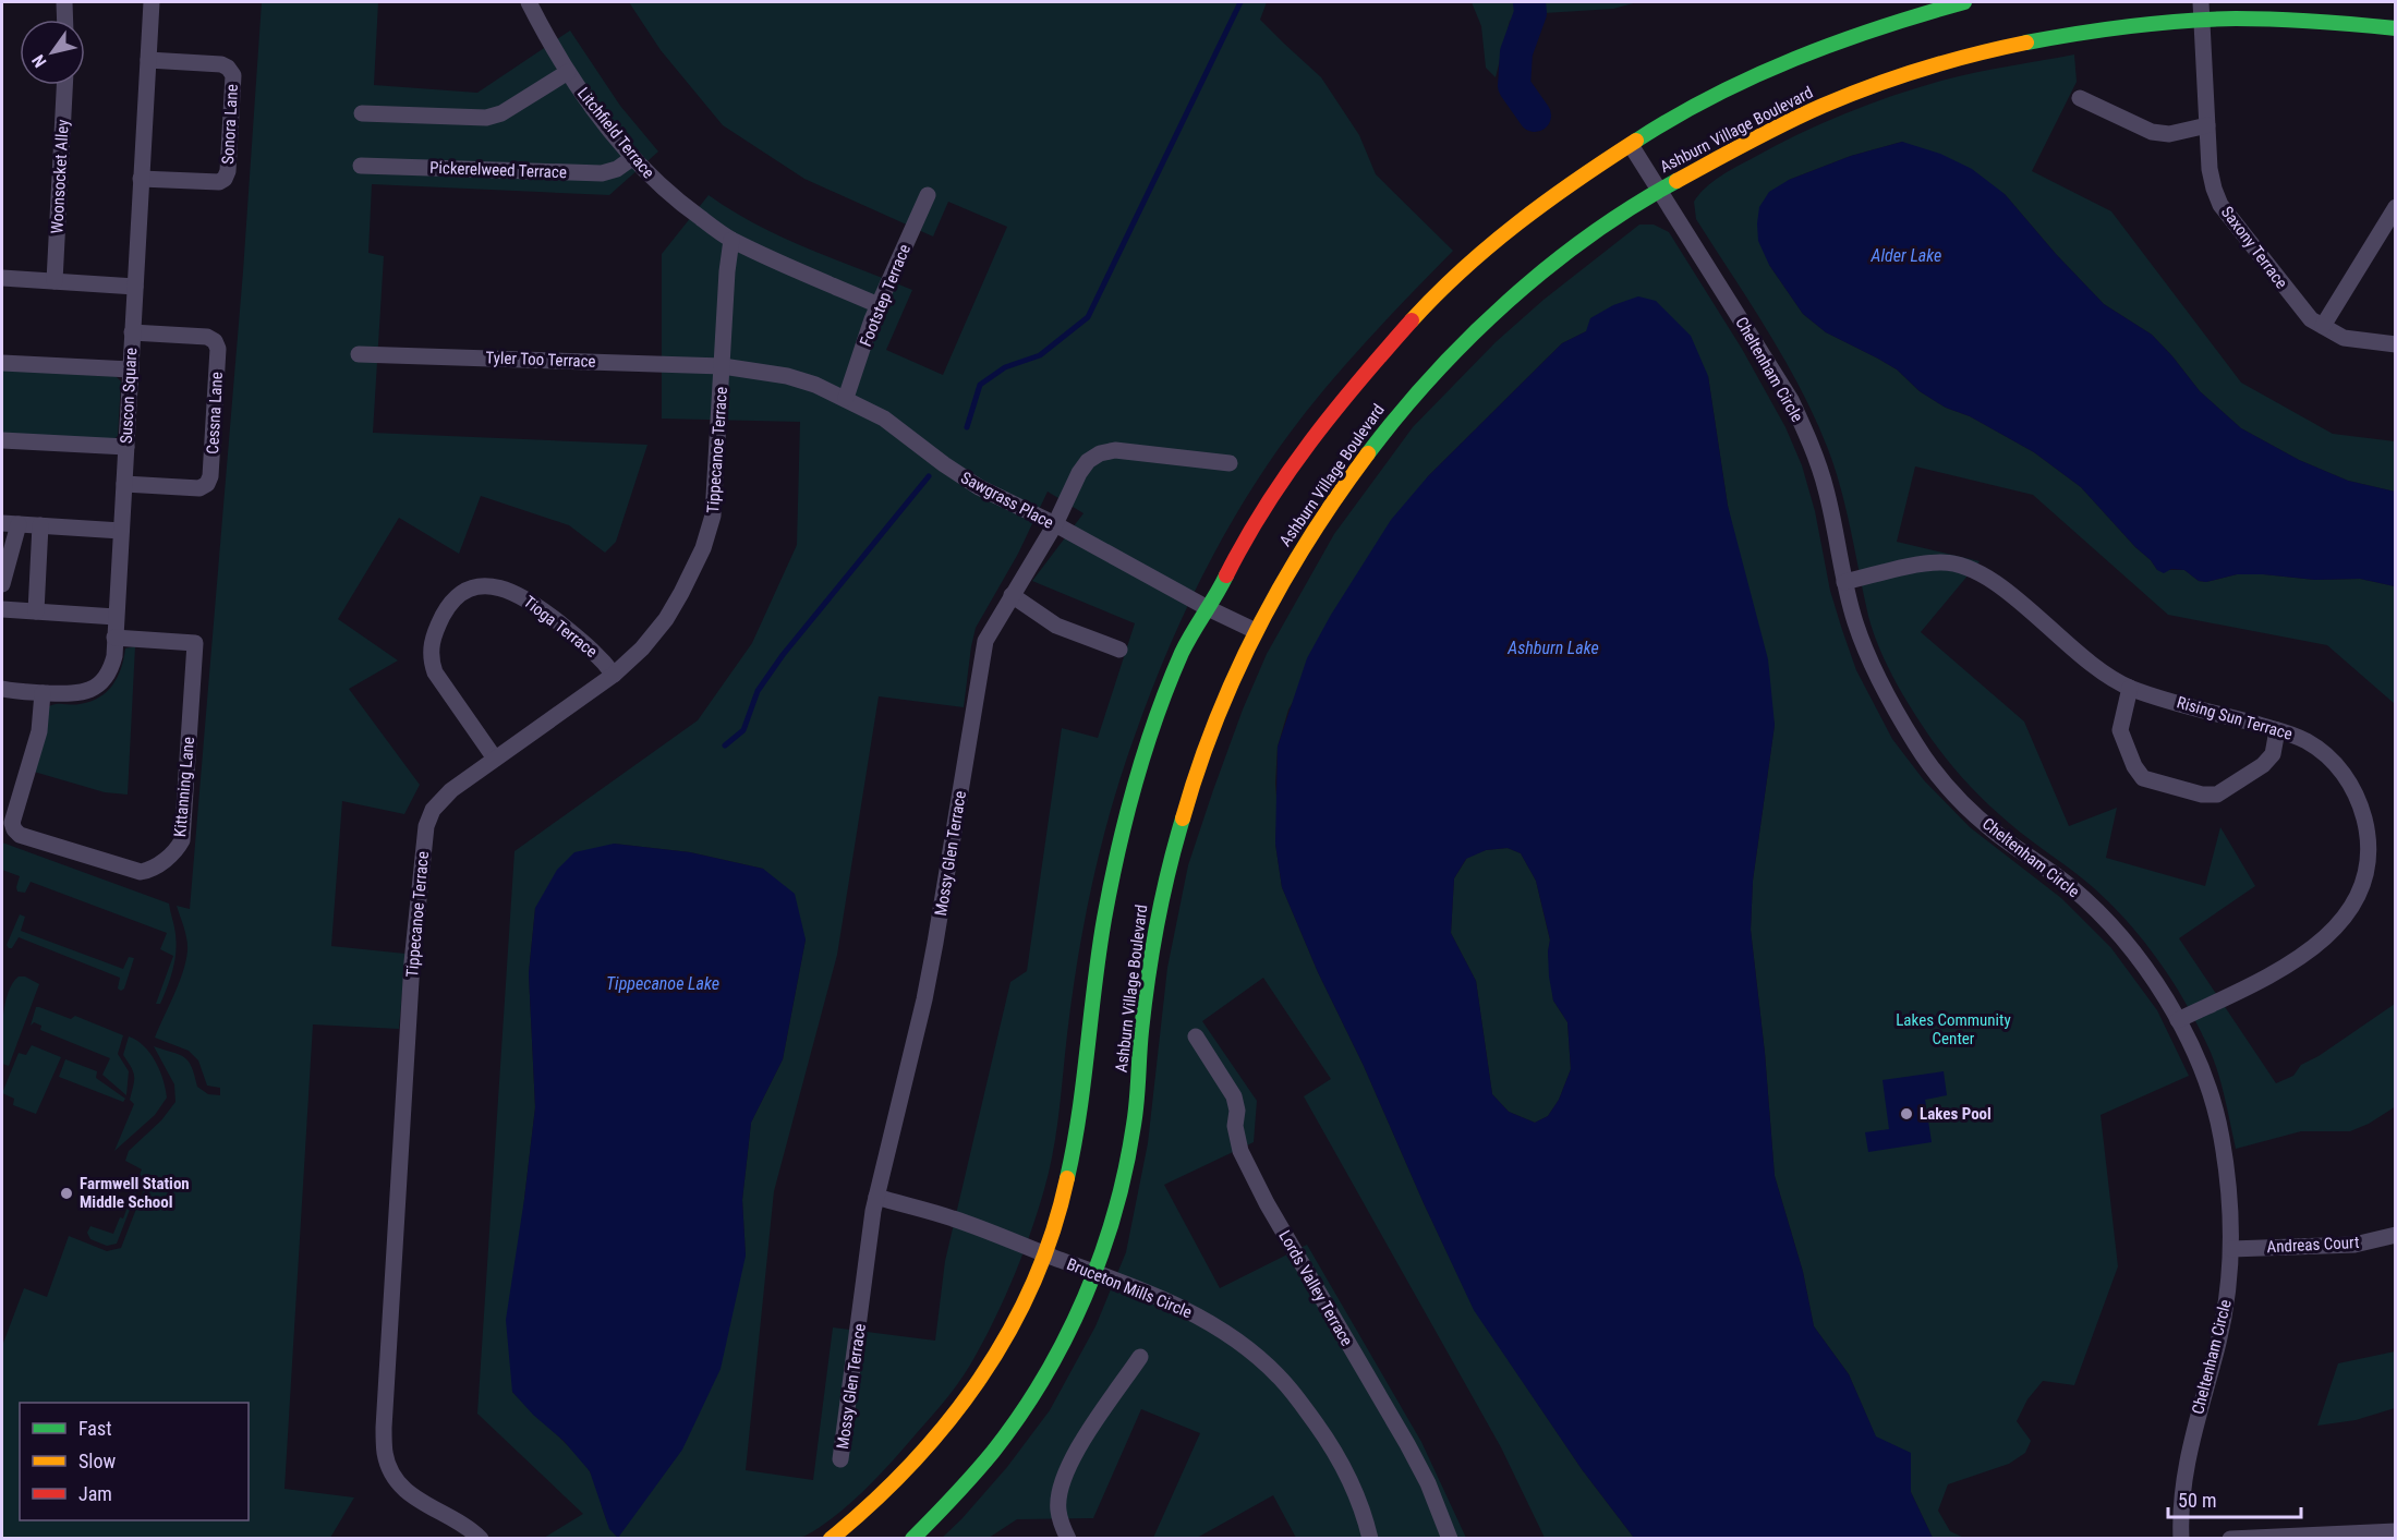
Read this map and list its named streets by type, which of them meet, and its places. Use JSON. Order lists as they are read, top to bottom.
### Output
{
  "streets": {
    "main road": ["Ashburn Village Boulevard"],
    "street": [
      "Sonora Lane",
      "Litchfield Terrace",
      "Pickerelweed Terrace",
      "Woonsocket Alley",
      "Saxony Terrace",
      "Footstep Terrace",
      "Tyler Too Terrace",
      "Cheltenham Circle",
      "Suscon Square",
      "Cessna Lane",
      "Tippecanoe Terrace",
      "Sawgrass Place",
      "Tioga Terrace",
      "Rising Sun Terrace",
      "Kittanning Lane",
      "Mossy Glen Terrace",
      "Andreas Court",
      "Bruceton Mills Circle",
      "Lords Valley Terrace"
    ]
  },
  "crossings": [
    ["Sonora Lane", "Suscon Square"],
    ["Ashburn Village Boulevard", "Saxony Terrace"],
    ["Ashburn Village Boulevard", "Cheltenham Circle"],
    ["Ashburn Village Boulevard", "Sawgrass Place"],
    ["Ashburn Village Boulevard", "Bruceton Mills Circle"],
    ["Litchfield Terrace", "Pickerelweed Terrace"],
    ["Litchfield Terrace", "Footstep Terrace"],
    ["Footstep Terrace", "Sawgrass Place"],
    ["Tyler Too Terrace", "Tippecanoe Terrace"],
    ["Tyler Too Terrace", "Sawgrass Place"],
    ["Cheltenham Circle", "Rising Sun Terrace"],
    ["Cheltenham Circle", "Andreas Court"],
    ["Suscon Square", "Cessna Lane"],
    ["Suscon Square", "Kittanning Lane"],
    ["Tippecanoe Terrace", "Sawgrass Place"],
    ["Tippecanoe Terrace", "Tioga Terrace"],
    ["Sawgrass Place", "Mossy Glen Terrace"]
  ],
  "water": ["Alder Lake", "Ashburn Lake", "Tippecanoe Lake"],
  "parks": ["Lakes Community Center"],
  "places": ["Lakes Pool", "Farmwell Station Middle School"],
  "legend": ["Fast", "Slow", "Jam"],
  "scale_bar": "50 m",
  "north": "bottom left"
}
